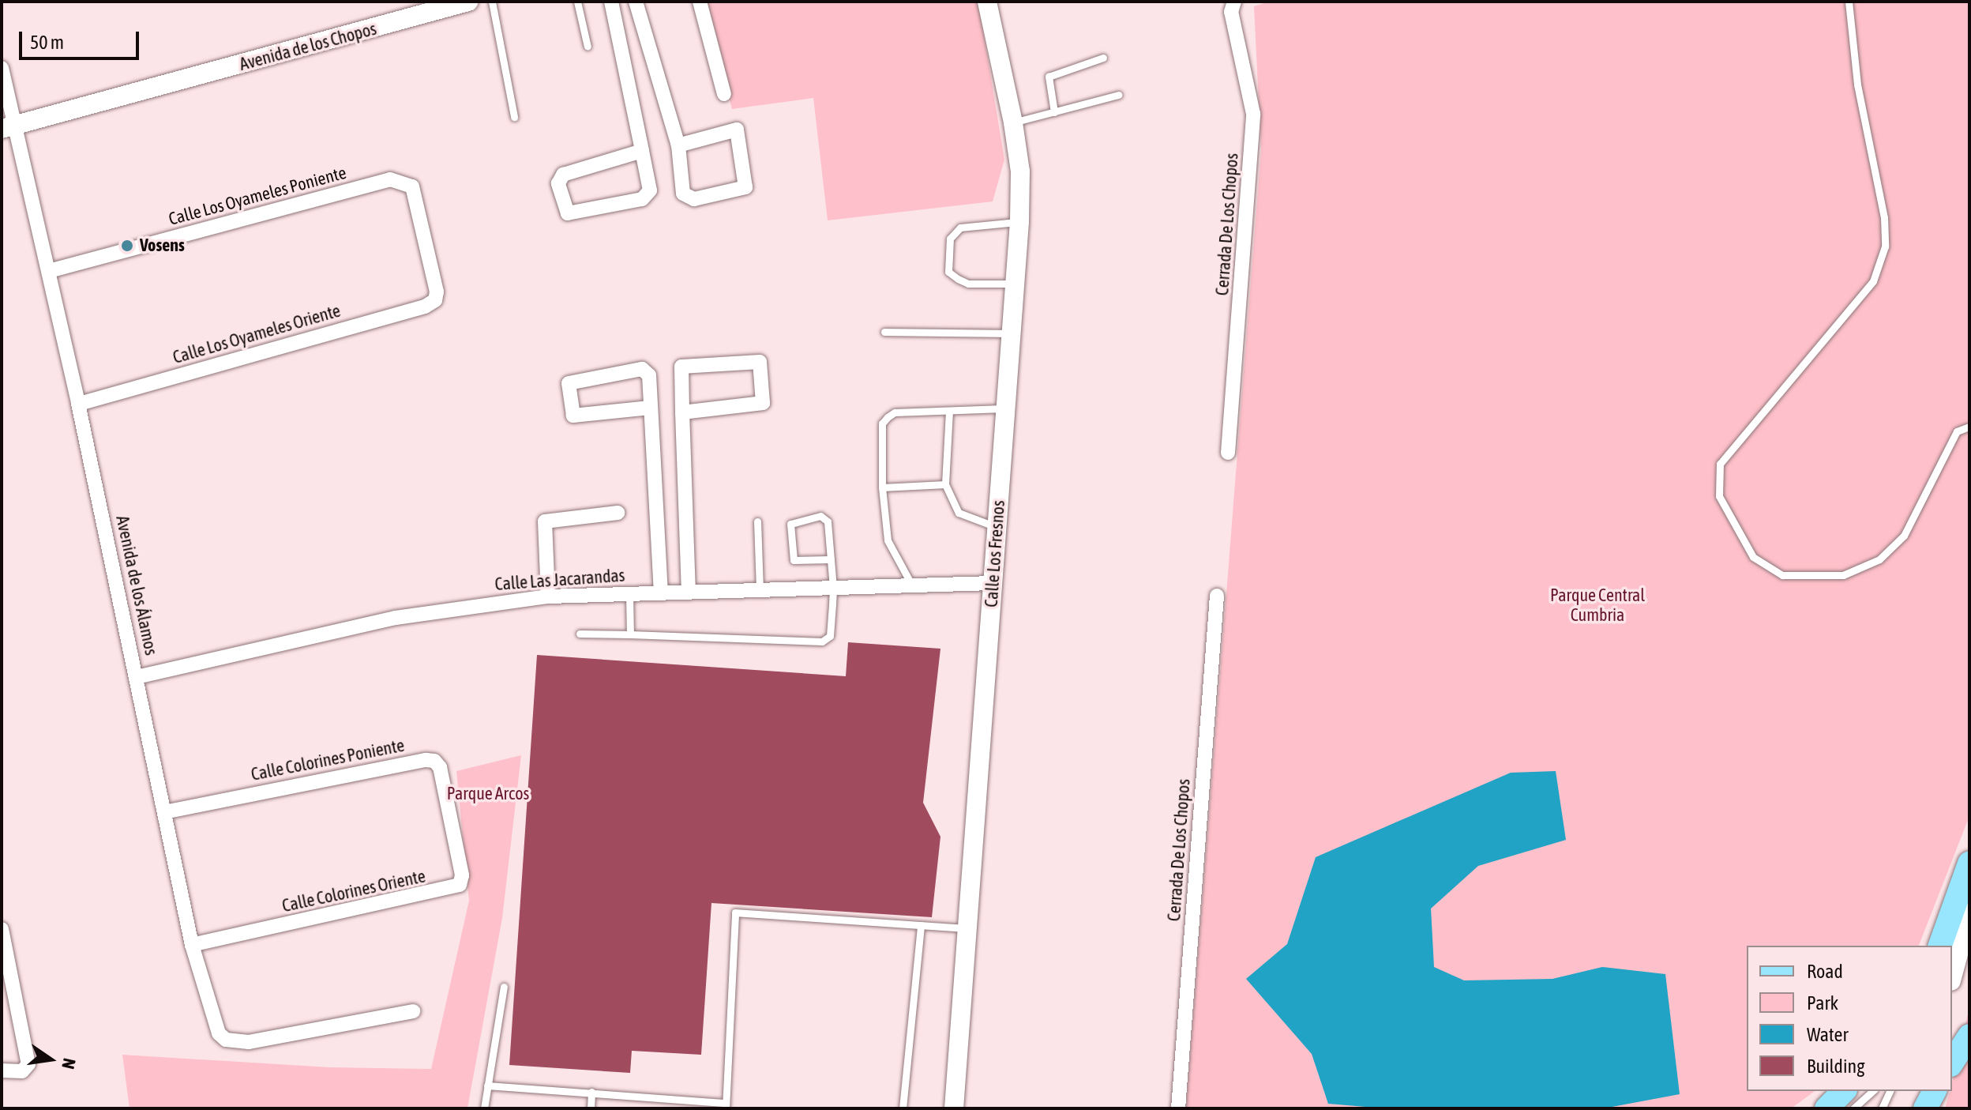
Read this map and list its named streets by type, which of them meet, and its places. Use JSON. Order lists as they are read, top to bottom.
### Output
{
  "streets": {
    "street": [
      "Avenida de los Chopos",
      "Calle Los Oyameles Poniente",
      "Cerrada De Los Chopos",
      "Calle Los Oyameles Oriente",
      "Calle Los Fresnos",
      "Calle Las Jacarandas",
      "Avenida de los Álamos",
      "Calle Colorines Poniente",
      "Calle Colorines Oriente"
    ]
  },
  "crossings": [
    ["Avenida de los Chopos", "Avenida de los Álamos"],
    ["Calle Los Oyameles Poniente", "Calle Los Oyameles Oriente"],
    ["Calle Los Oyameles Poniente", "Avenida de los Álamos"],
    ["Calle Los Oyameles Oriente", "Avenida de los Álamos"],
    ["Calle Los Fresnos", "Calle Las Jacarandas"],
    ["Calle Las Jacarandas", "Avenida de los Álamos"],
    ["Avenida de los Álamos", "Calle Colorines Poniente"],
    ["Avenida de los Álamos", "Calle Colorines Oriente"],
    ["Calle Colorines Poniente", "Calle Colorines Oriente"]
  ],
  "parks": ["Parque Central Cumbria", "Parque Arcos"],
  "places": ["Vosens"],
  "legend": [
    "Road",
    "Park",
    "Water",
    "Building"
  ],
  "scale_bar": "50 m",
  "north": "right"
}
